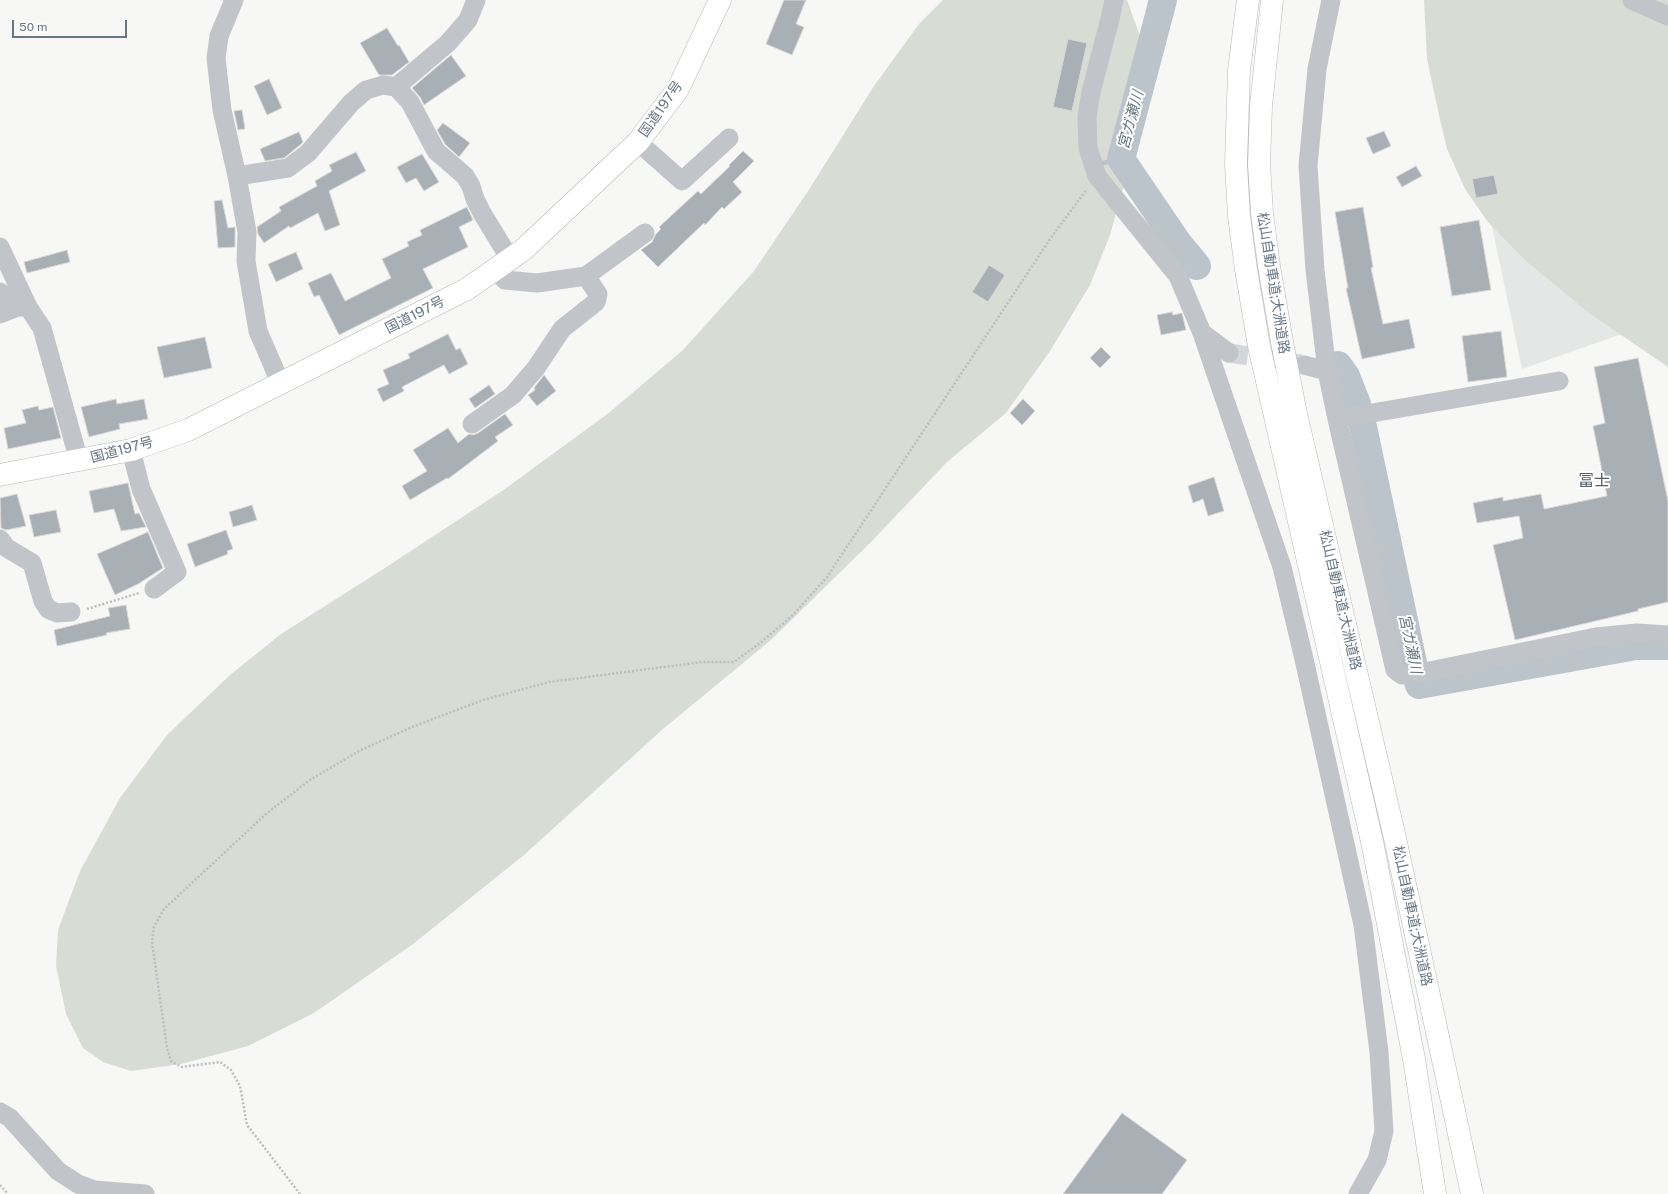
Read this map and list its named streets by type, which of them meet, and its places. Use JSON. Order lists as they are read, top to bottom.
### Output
{
  "streets": {
    "highway": ["国道197号", "松山自動車道;大洲道路"]
  },
  "districts": ["冨士"],
  "water": ["宮ガ瀬川"],
  "scale_bar": "50 m"
}
